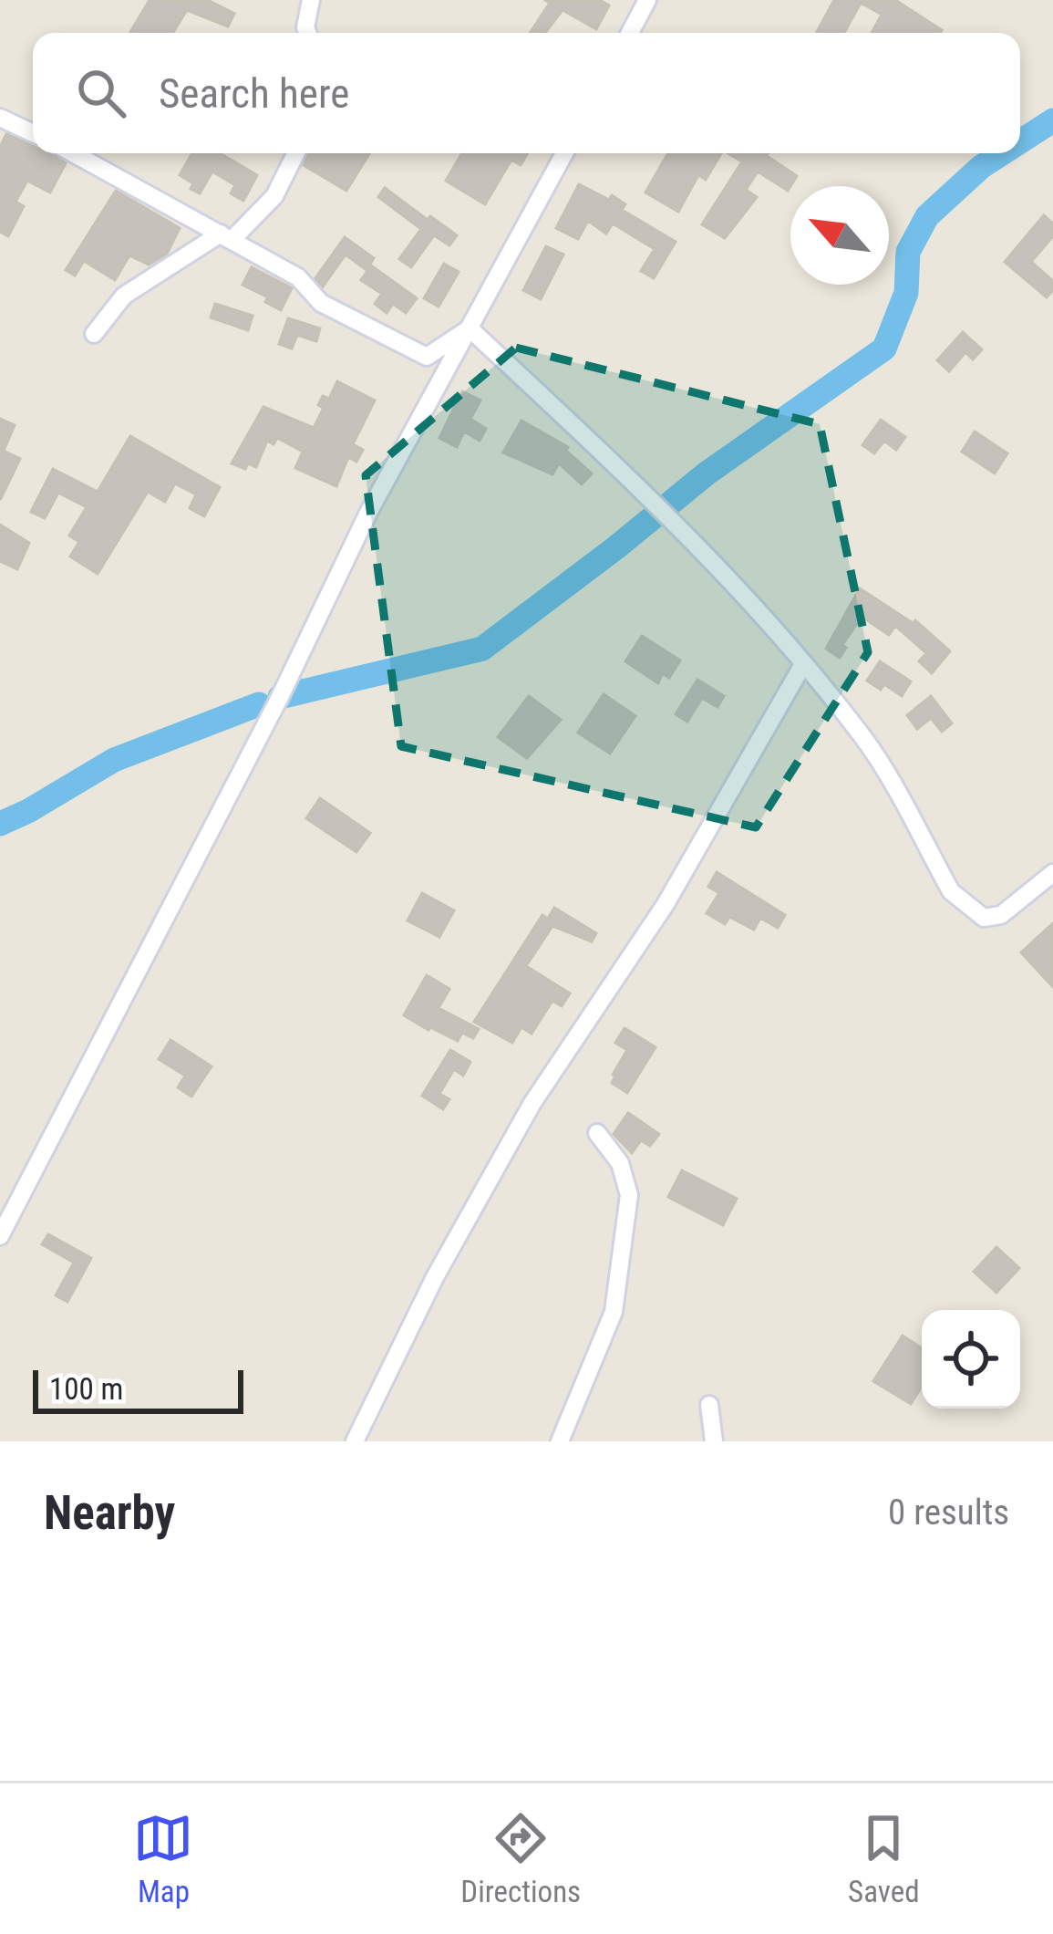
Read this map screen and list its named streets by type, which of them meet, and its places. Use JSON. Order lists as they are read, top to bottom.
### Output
{
  "scale_bar": "100 m",
  "north": "top left",
  "page": {
    "search": "Search here",
    "scale": "100 m",
    "heading": ["Nearby", "0 results"],
    "nav": ["Map", "Directions", "Saved"]
  }
}
